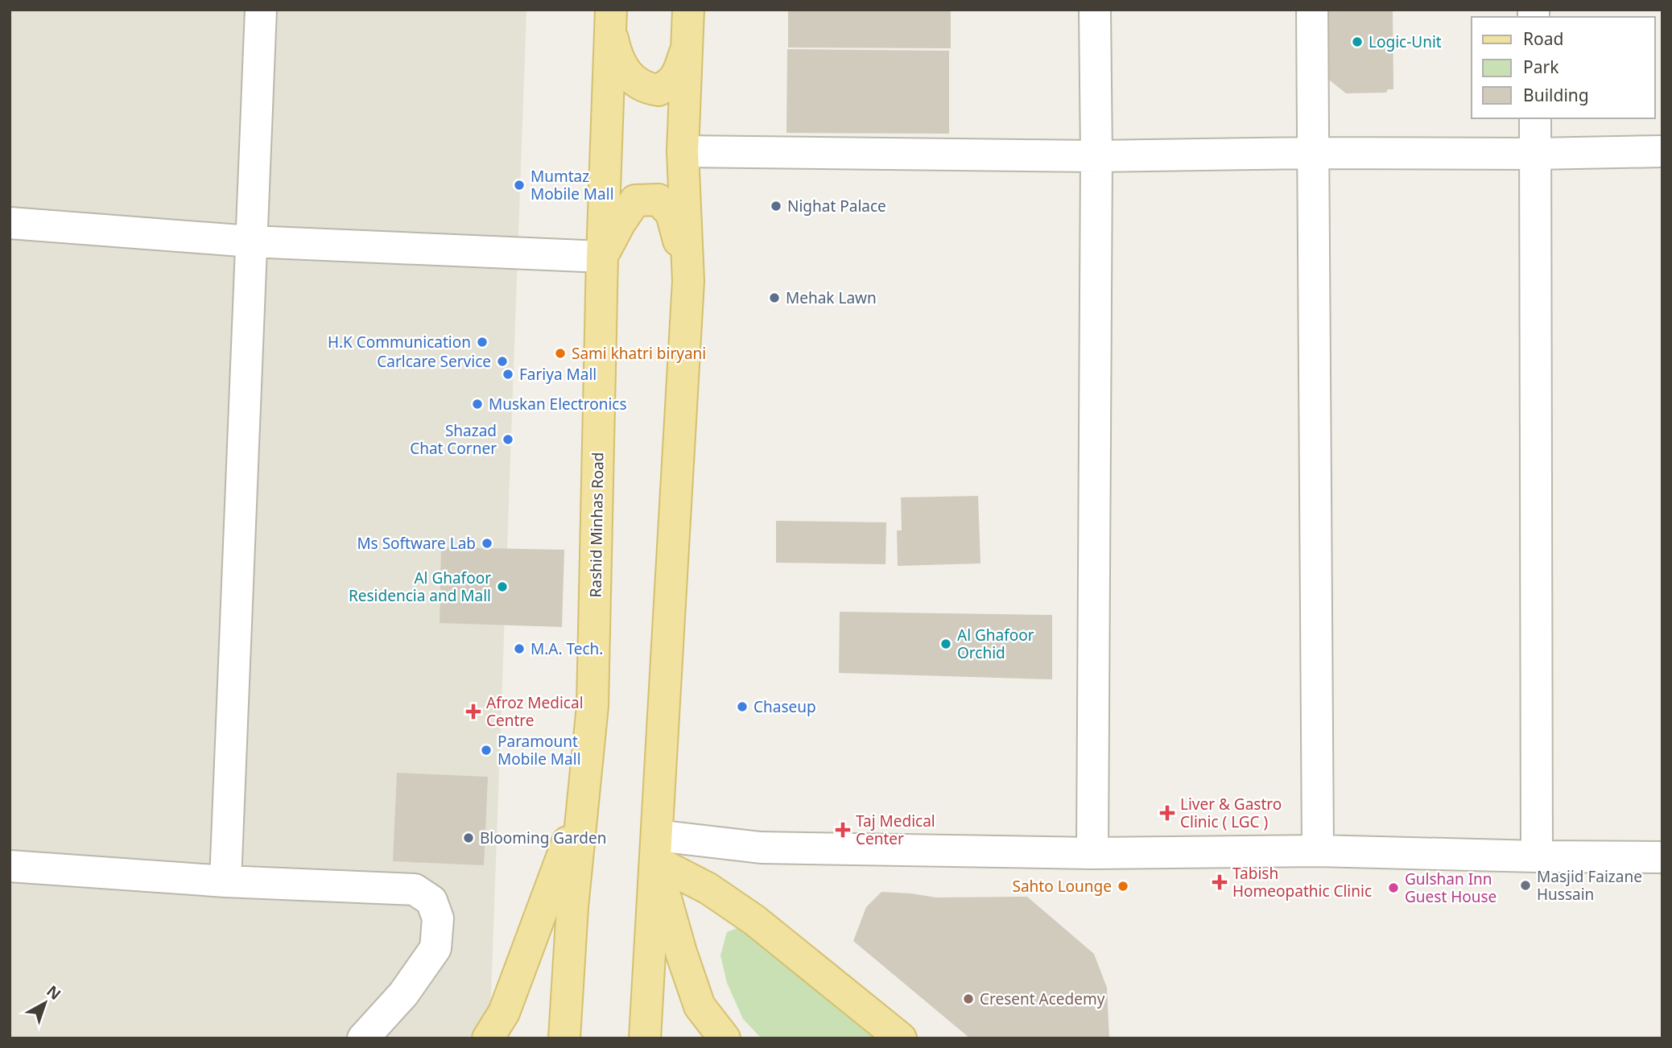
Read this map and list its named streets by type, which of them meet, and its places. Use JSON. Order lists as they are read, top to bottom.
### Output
{
  "streets": {
    "main road": ["Rashid Minhas Road"]
  },
  "places": {
    "other": [
      "Logic-Unit",
      "Mumtaz Mobile Mall",
      "Nighat Palace",
      "Mehak Lawn",
      "H.K Communication",
      "Sami khatri biryani",
      "Carlcare Service",
      "Fariya Mall",
      "Muskan Electronics",
      "Shazad Chat Corner",
      "Ms Software Lab",
      "Al Ghafoor Residencia and Mall",
      "Al Ghafoor Orchid",
      "M.A. Tech.",
      "Chaseup",
      "Paramount Mobile Mall",
      "Blooming Garden",
      "Masjid Faizane Hussain",
      "Sahto Lounge",
      "Gulshan Inn Guest House",
      "Cresent Acedemy"
    ],
    "health": [
      "Afroz Medical Centre",
      "Liver & Gastro Clinic ( LGC )",
      "Taj Medical Center",
      "Tabish Homeopathic Clinic"
    ]
  },
  "legend": ["Road", "Park", "Building"],
  "north": "top right"
}
